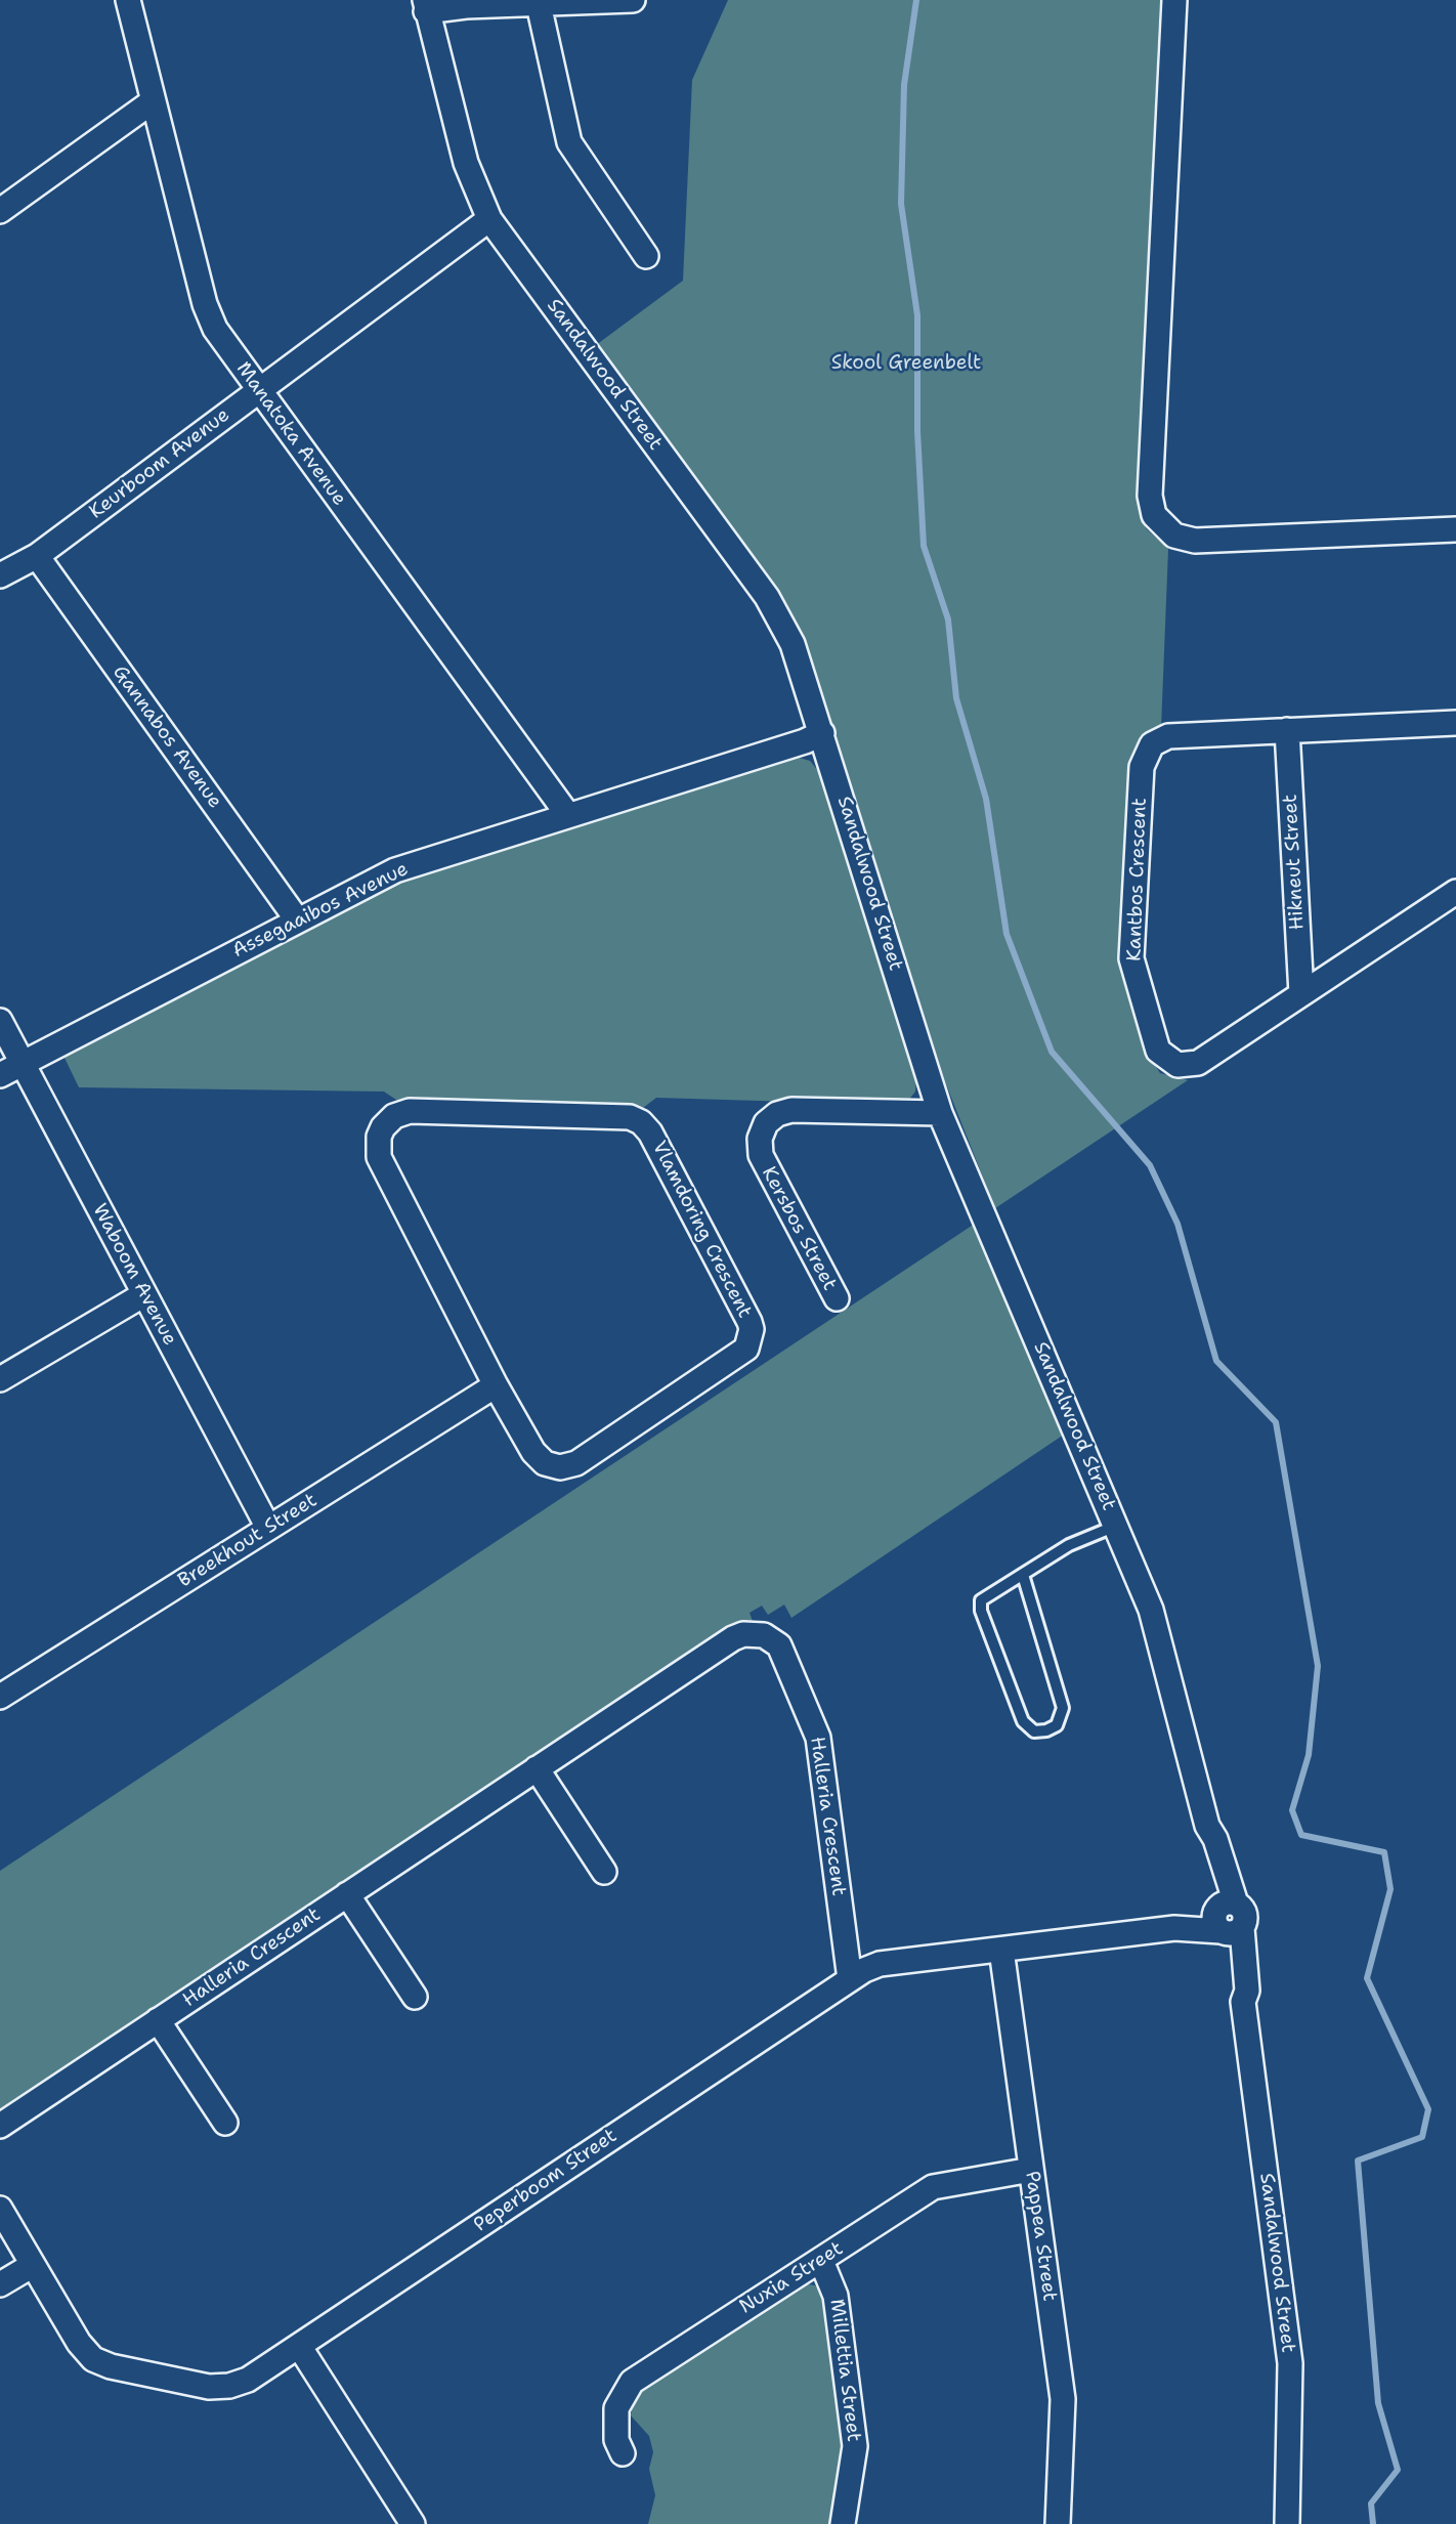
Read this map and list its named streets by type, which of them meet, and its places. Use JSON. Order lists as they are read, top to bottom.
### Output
{
  "streets": {
    "street": [
      "Sandalwood Street",
      "Manatoka Avenue",
      "Keurboom Avenue",
      "Gannabos Avenue",
      "Hikneut Street",
      "Kantbos Crescent",
      "Assegaaibos Avenue",
      "Kersbos Street",
      "Vlamdoring Crescent",
      "Waboom Avenue",
      "Breekhout Street",
      "Halleria Crescent",
      "Peperboom Street",
      "Pappea Street",
      "Nuxia Street",
      "Millettia Street"
    ]
  },
  "crossings": [
    ["Sandalwood Street", "Keurboom Avenue"],
    ["Sandalwood Street", "Assegaaibos Avenue"],
    ["Sandalwood Street", "Kersbos Street"],
    ["Sandalwood Street", "Peperboom Street"],
    ["Manatoka Avenue", "Keurboom Avenue"],
    ["Manatoka Avenue", "Assegaaibos Avenue"],
    ["Keurboom Avenue", "Gannabos Avenue"],
    ["Gannabos Avenue", "Assegaaibos Avenue"],
    ["Hikneut Street", "Kantbos Crescent"],
    ["Assegaaibos Avenue", "Waboom Avenue"],
    ["Vlamdoring Crescent", "Breekhout Street"],
    ["Waboom Avenue", "Breekhout Street"],
    ["Halleria Crescent", "Peperboom Street"],
    ["Peperboom Street", "Pappea Street"],
    ["Pappea Street", "Nuxia Street"],
    ["Nuxia Street", "Millettia Street"]
  ],
  "parks": ["Skool Greenbelt"]
}
